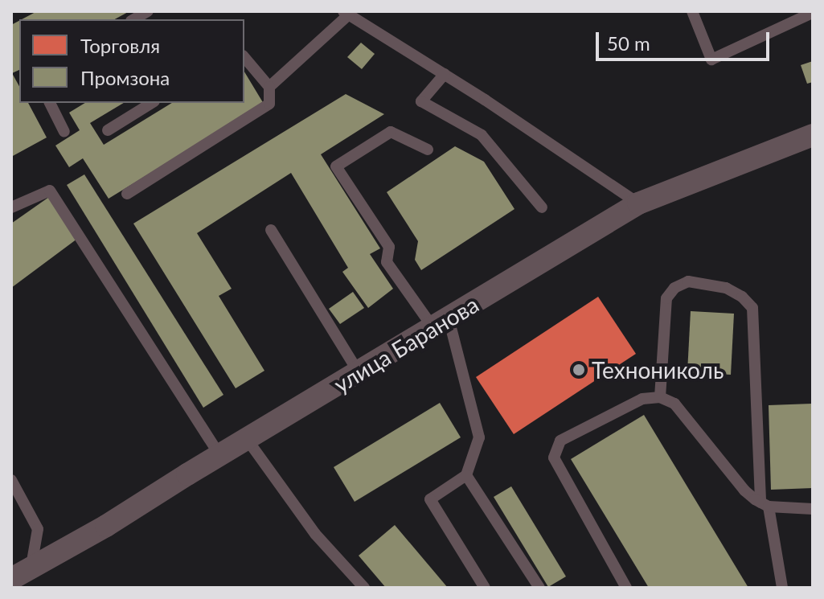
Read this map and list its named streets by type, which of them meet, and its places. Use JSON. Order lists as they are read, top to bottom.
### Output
{
  "streets": {
    "street": ["улица Баранова"]
  },
  "places": ["Технониколь"],
  "legend": ["Торговля", "Промзона"],
  "scale_bar": "50 m"
}
